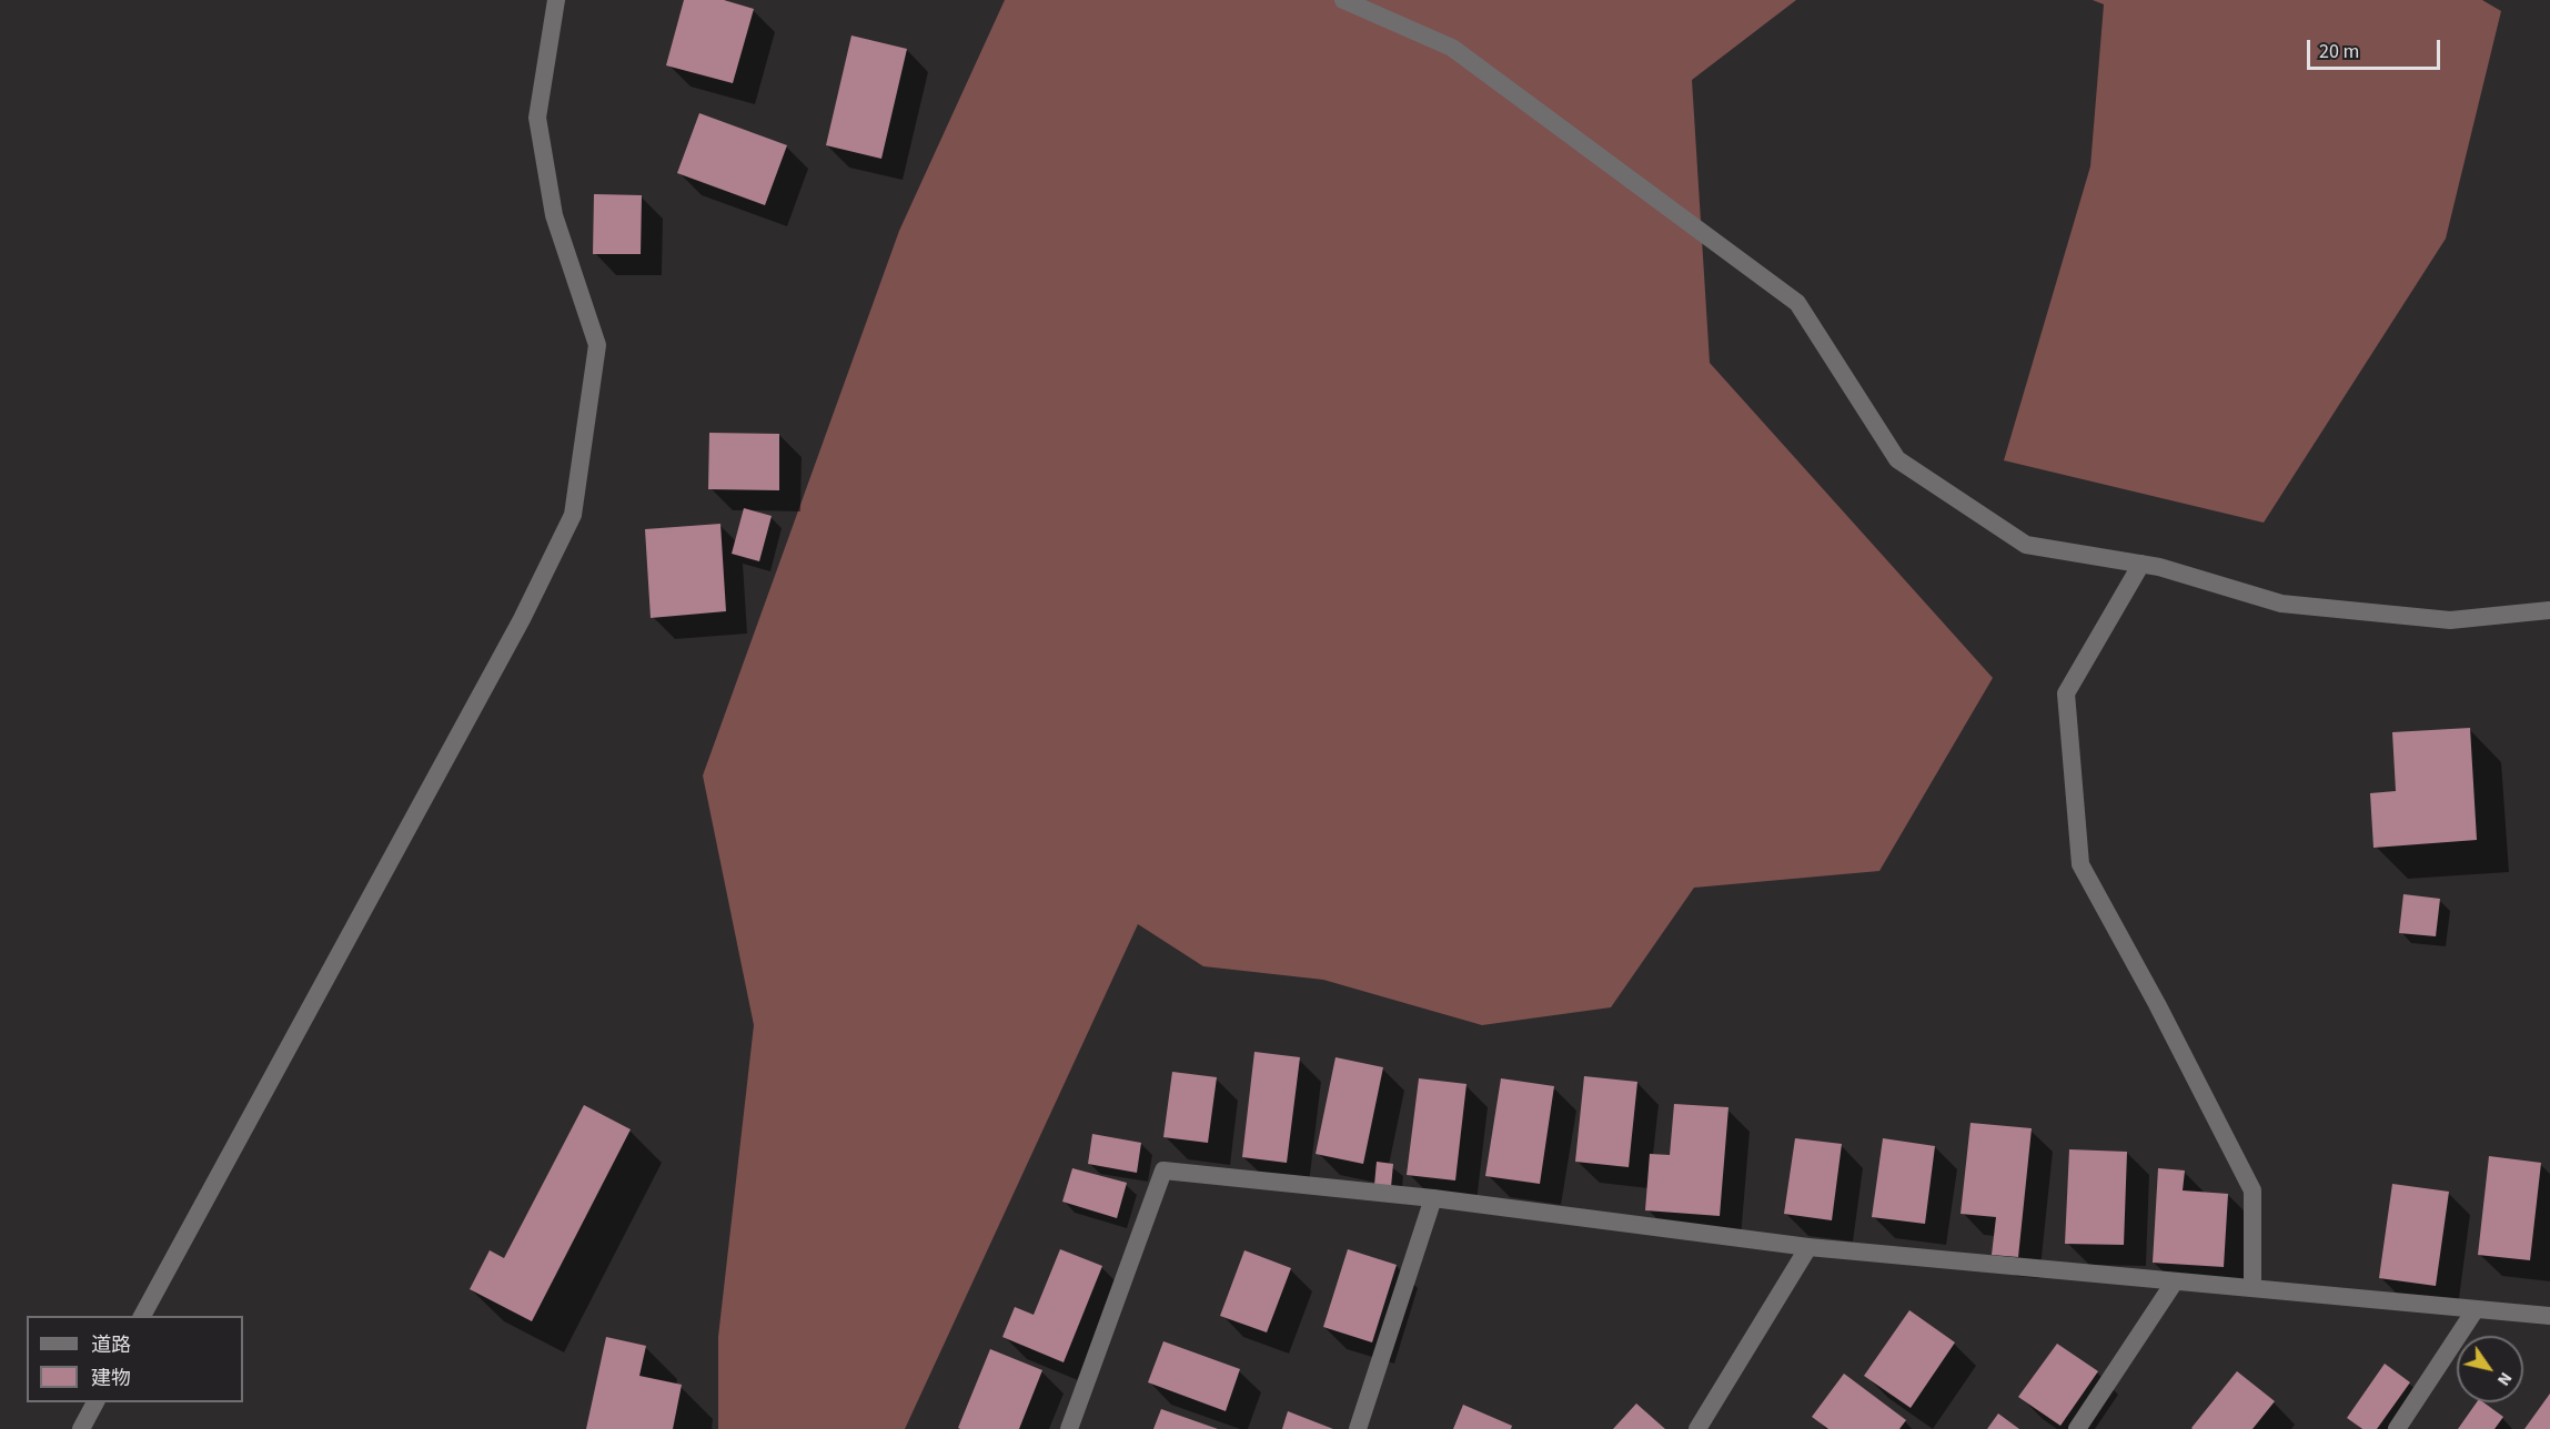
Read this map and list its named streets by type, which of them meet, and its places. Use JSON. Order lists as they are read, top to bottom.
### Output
{
  "legend": ["道路", "建物"],
  "scale_bar": "20 m",
  "north": "bottom right"
}
